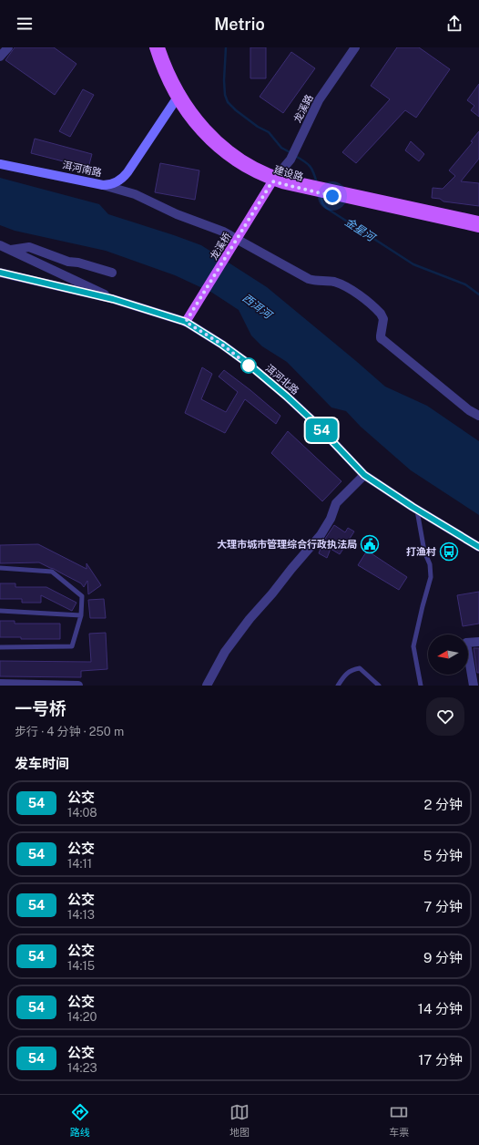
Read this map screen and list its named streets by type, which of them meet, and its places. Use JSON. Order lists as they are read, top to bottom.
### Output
{
  "streets": {
    "main road": ["洱河南路", "建设路", "龙溪桥"],
    "street": ["龙溪路", "洱河北路"]
  },
  "crossings": [
    ["龙溪路", "建设路"],
    ["龙溪路", "龙溪桥"],
    ["洱河南路", "建设路"],
    ["建设路", "龙溪桥"],
    ["龙溪桥", "洱河北路"]
  ],
  "water": ["金星河", "西洱河"],
  "places": {
    "public building": ["大理市城市管理综合行政执法局"],
    "bus stop": ["打渔村"]
  },
  "lines": ["bus line 54"],
  "north": "left",
  "page": {
    "header": "Metrio",
    "on_map": "54",
    "heading": [
      ["一号桥", "步行 · 4 分钟 · 250 m"],
      "发车时间"
    ],
    "list": [
      {
        "mark": "54",
        "name": "公交",
        "note": "14:08",
        "value": "2 分钟"
      },
      {
        "mark": "54",
        "name": "公交",
        "note": "14:11",
        "value": "5 分钟"
      },
      {
        "mark": "54",
        "name": "公交",
        "note": "14:13",
        "value": "7 分钟"
      },
      {
        "mark": "54",
        "name": "公交",
        "note": "14:15",
        "value": "9 分钟"
      },
      {
        "mark": "54",
        "name": "公交",
        "note": "14:20",
        "value": "14 分钟"
      },
      {
        "mark": "54",
        "name": "公交",
        "note": "14:23",
        "value": "17 分钟"
      }
    ],
    "tabs": ["路线", "地图", "车票"]
  }
}
